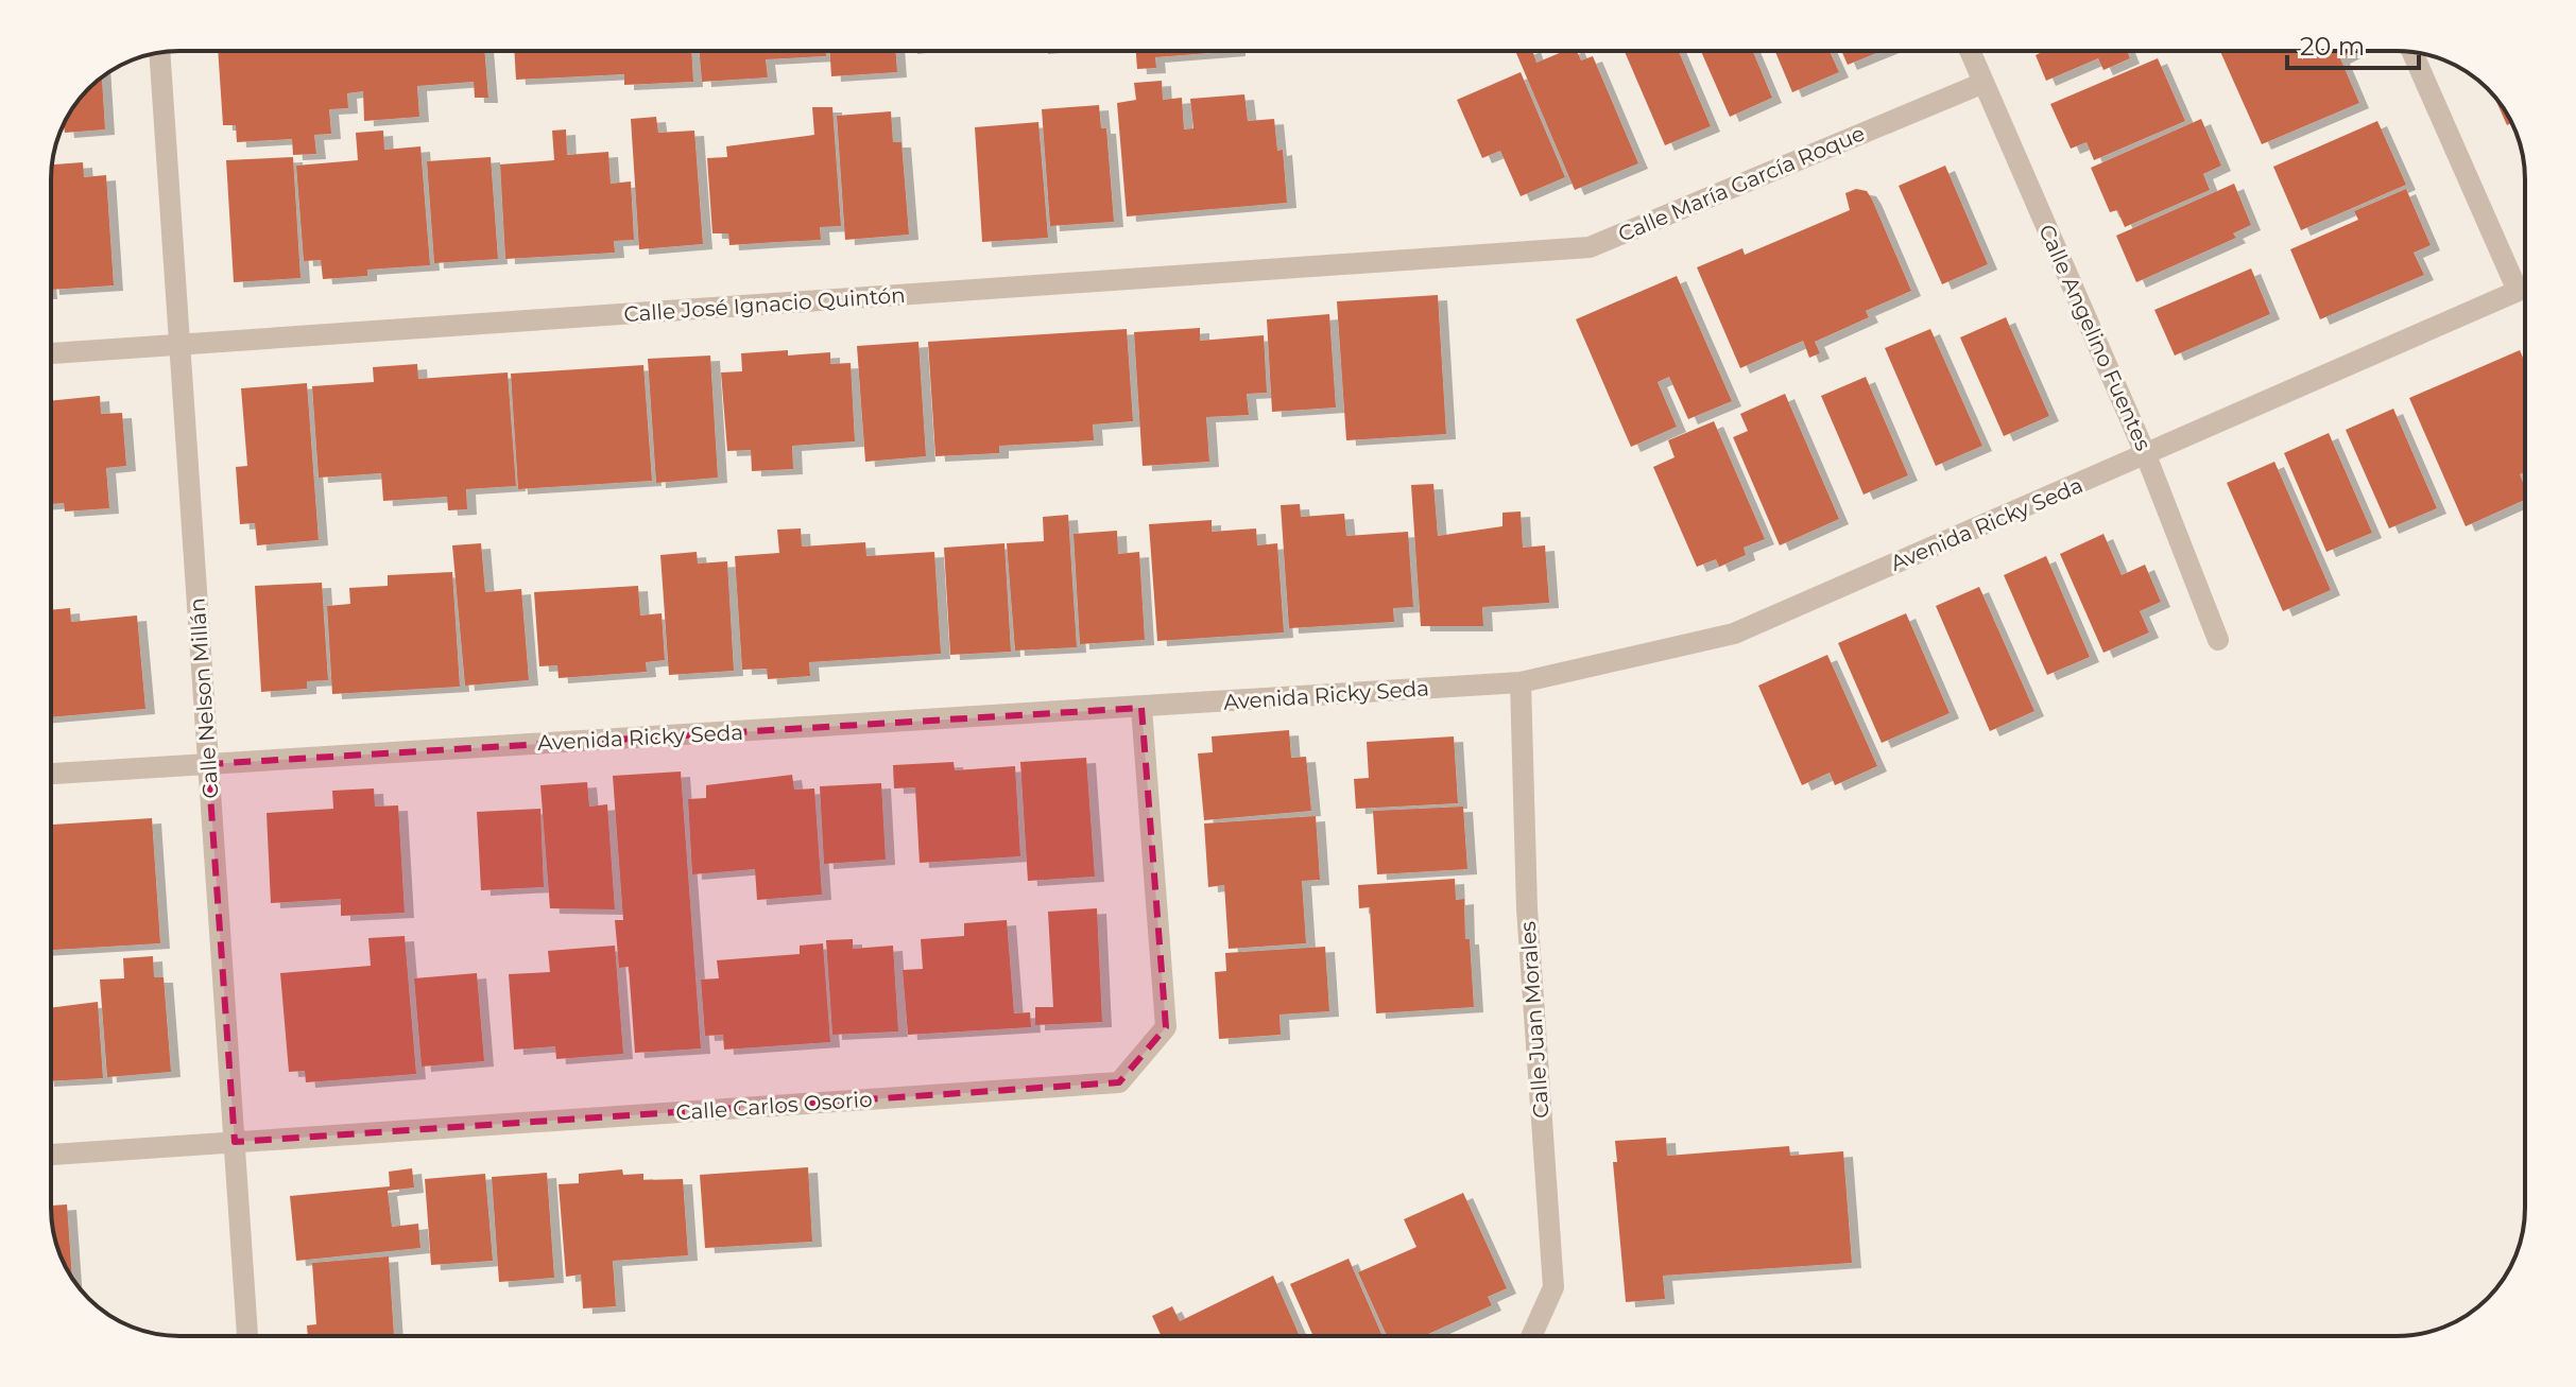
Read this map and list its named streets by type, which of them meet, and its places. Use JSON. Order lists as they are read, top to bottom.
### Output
{
  "streets": {
    "street": [
      "Calle María García Roque",
      "Calle José Ignacio Quintón",
      "Calle Angelino Fuentes",
      "Avenida Ricky Seda",
      "Calle Nelson Millán",
      "Calle Juan Morales",
      "Calle Carlos Osorio"
    ]
  },
  "crossings": [
    ["Calle María García Roque", "Calle José Ignacio Quintón"],
    ["Calle María García Roque", "Calle Angelino Fuentes"],
    ["Calle José Ignacio Quintón", "Calle Nelson Millán"],
    ["Calle Angelino Fuentes", "Avenida Ricky Seda"],
    ["Avenida Ricky Seda", "Calle Nelson Millán"],
    ["Avenida Ricky Seda", "Calle Juan Morales"],
    ["Avenida Ricky Seda", "Calle Carlos Osorio"],
    ["Calle Nelson Millán", "Calle Carlos Osorio"]
  ],
  "scale_bar": "20 m"
}
